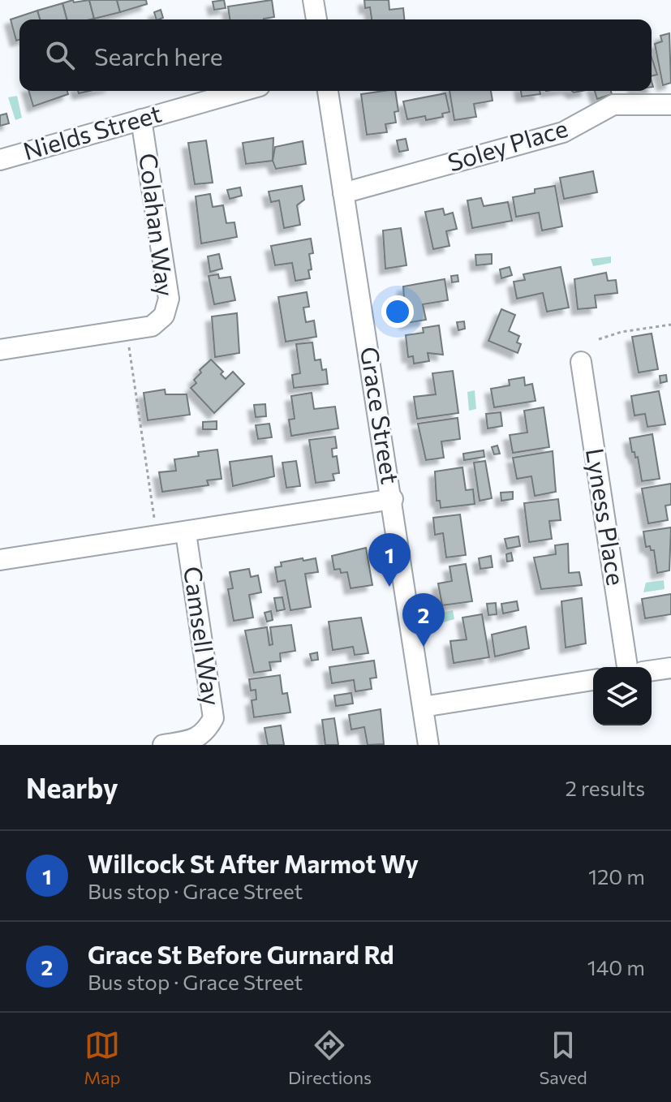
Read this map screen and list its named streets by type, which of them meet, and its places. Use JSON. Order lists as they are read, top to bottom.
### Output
{
  "streets": {
    "street": [
      "Nields Street",
      "Soley Place",
      "Colahan Way",
      "Grace Street",
      "Lyness Place",
      "Camsell Way"
    ]
  },
  "crossings": [
    ["Nields Street", "Colahan Way"],
    ["Soley Place", "Grace Street"],
    ["Grace Street", "Camsell Way"]
  ],
  "page": {
    "search": "Search here",
    "pins": ["1", "2"],
    "heading": ["Nearby", "2 results"],
    "list": [
      {
        "mark": "1",
        "name": "Willcock St After Marmot Wy",
        "note": "Bus stop · Grace Street",
        "value": "120 m"
      },
      {
        "mark": "2",
        "name": "Grace St Before Gurnard Rd",
        "note": "Bus stop · Grace Street",
        "value": "140 m"
      }
    ],
    "nav": ["Map", "Directions", "Saved"]
  }
}
